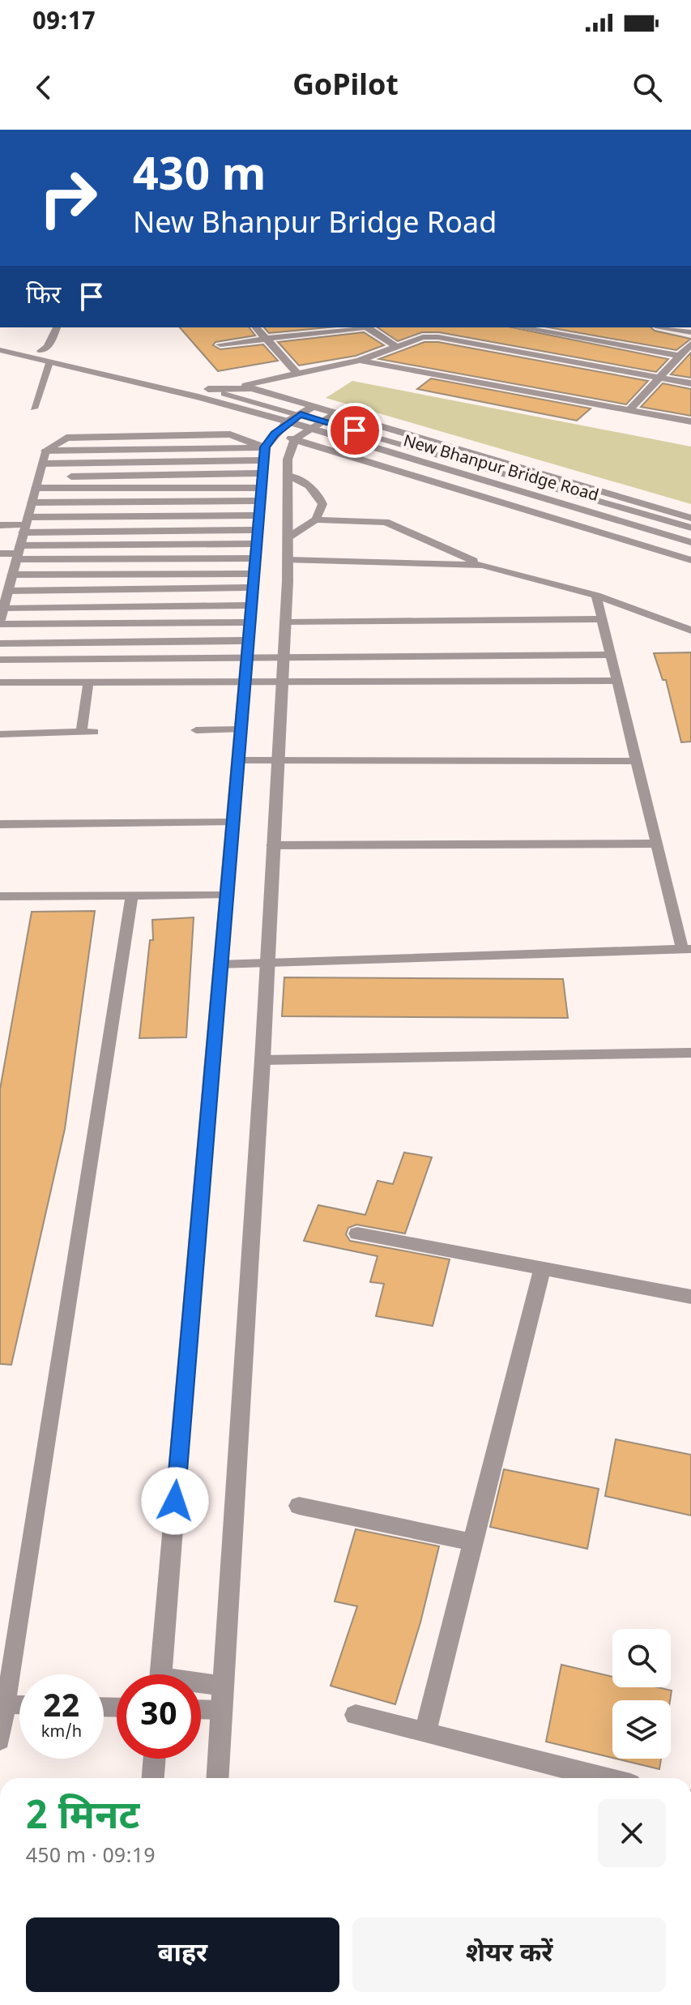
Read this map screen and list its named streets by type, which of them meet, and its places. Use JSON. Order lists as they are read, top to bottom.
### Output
{
  "streets": {
    "street": ["New Bhanpur Bridge Road"]
  },
  "page": {
    "status": "09:17",
    "header": "GoPilot",
    "turn": ["430 m", "New Bhanpur Bridge Road"],
    "then": "फिर",
    "speed": "22 km/h",
    "limit": "30",
    "heading": ["2 मिनट", "450 m · 09:19"],
    "buttons": ["बाहर", "शेयर करें"]
  }
}
